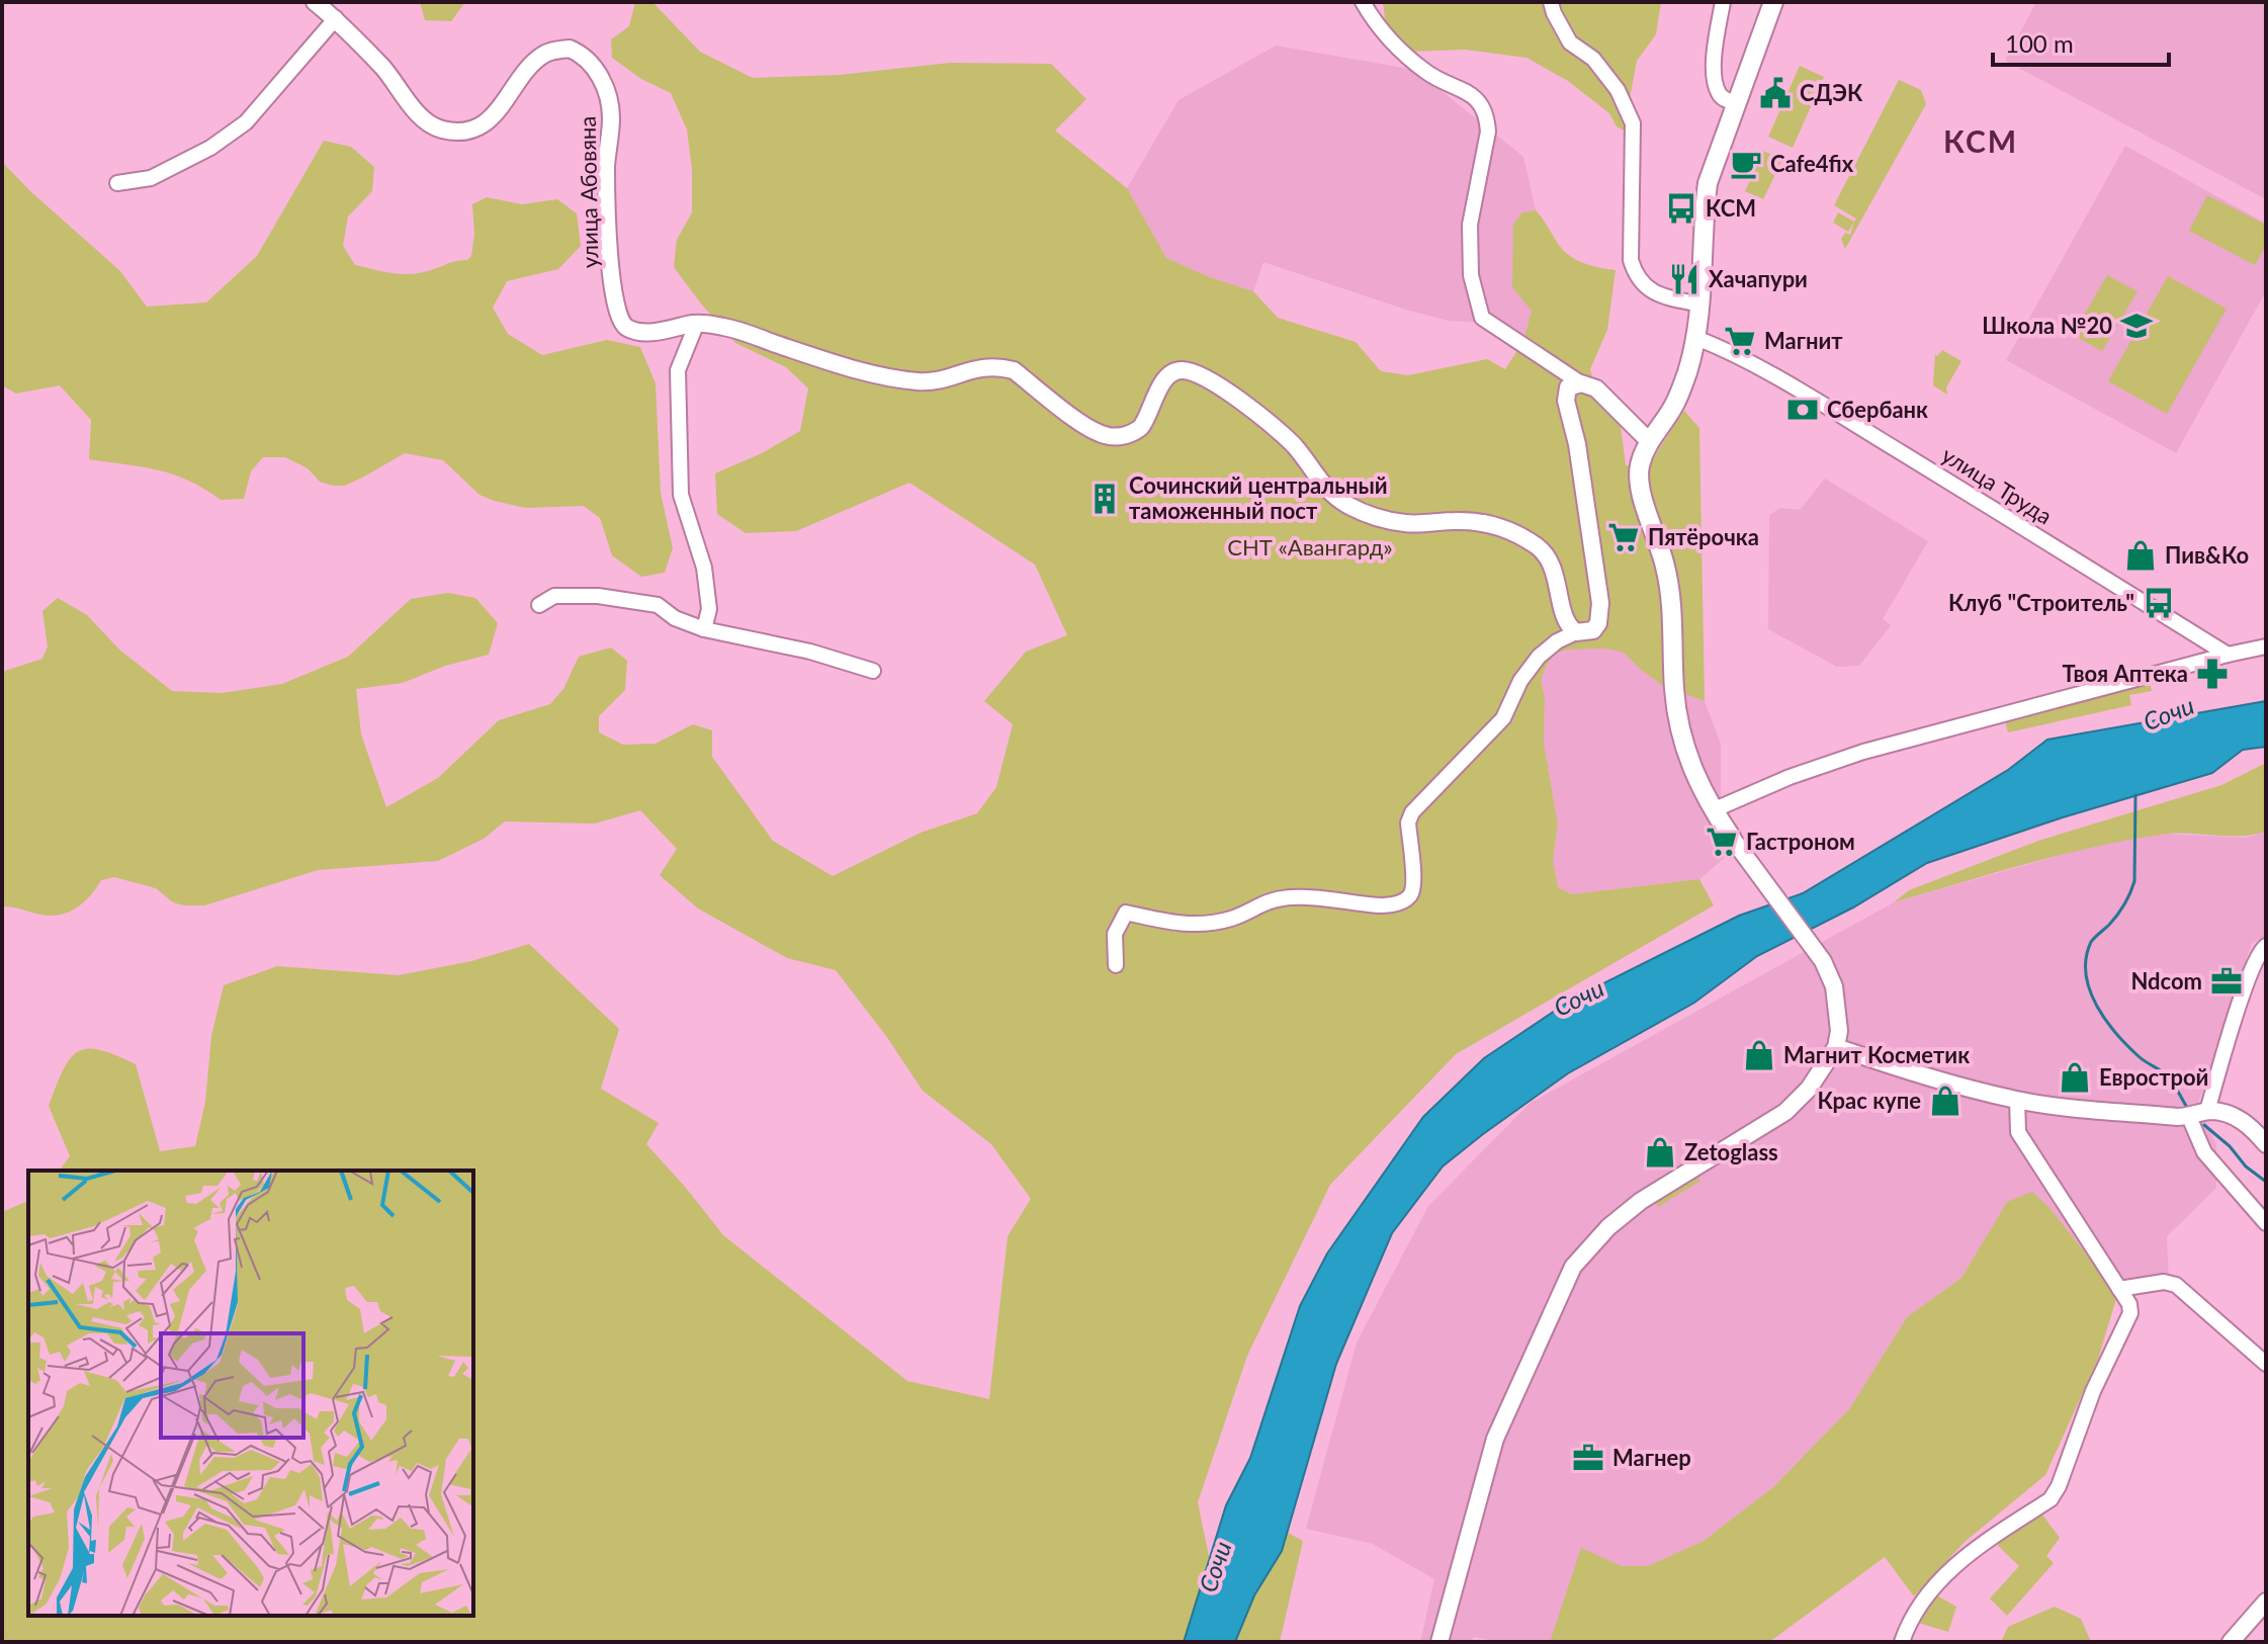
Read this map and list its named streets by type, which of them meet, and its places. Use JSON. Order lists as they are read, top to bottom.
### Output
{
  "streets": {
    "street": ["улица Абовяна", "улица Труда"]
  },
  "districts": ["КСМ"],
  "water": ["Сочи"],
  "parks": ["СНТ «Авангард»"],
  "places": {
    "public building": ["СДЭК"],
    "cafe": ["Cafe4fix"],
    "bus stop": ["КСМ", "Клуб \"Строитель\""],
    "restaurant": ["Хачапури"],
    "school or university": ["Школа №20"],
    "supermarket": ["Магнит", "Пятёрочка", "Гастроном"],
    "bank": ["Сбербанк"],
    "building": ["Сочинский центральный таможенный пост"],
    "shop": [
      "Пив&Ко",
      "Магнит Косметик",
      "Еврострой",
      "Крас купе",
      "Zetoglass"
    ],
    "pharmacy": ["Твоя Аптека"],
    "office": ["Ndcom", "Магнер"]
  },
  "scale_bar": "100 m"
}
